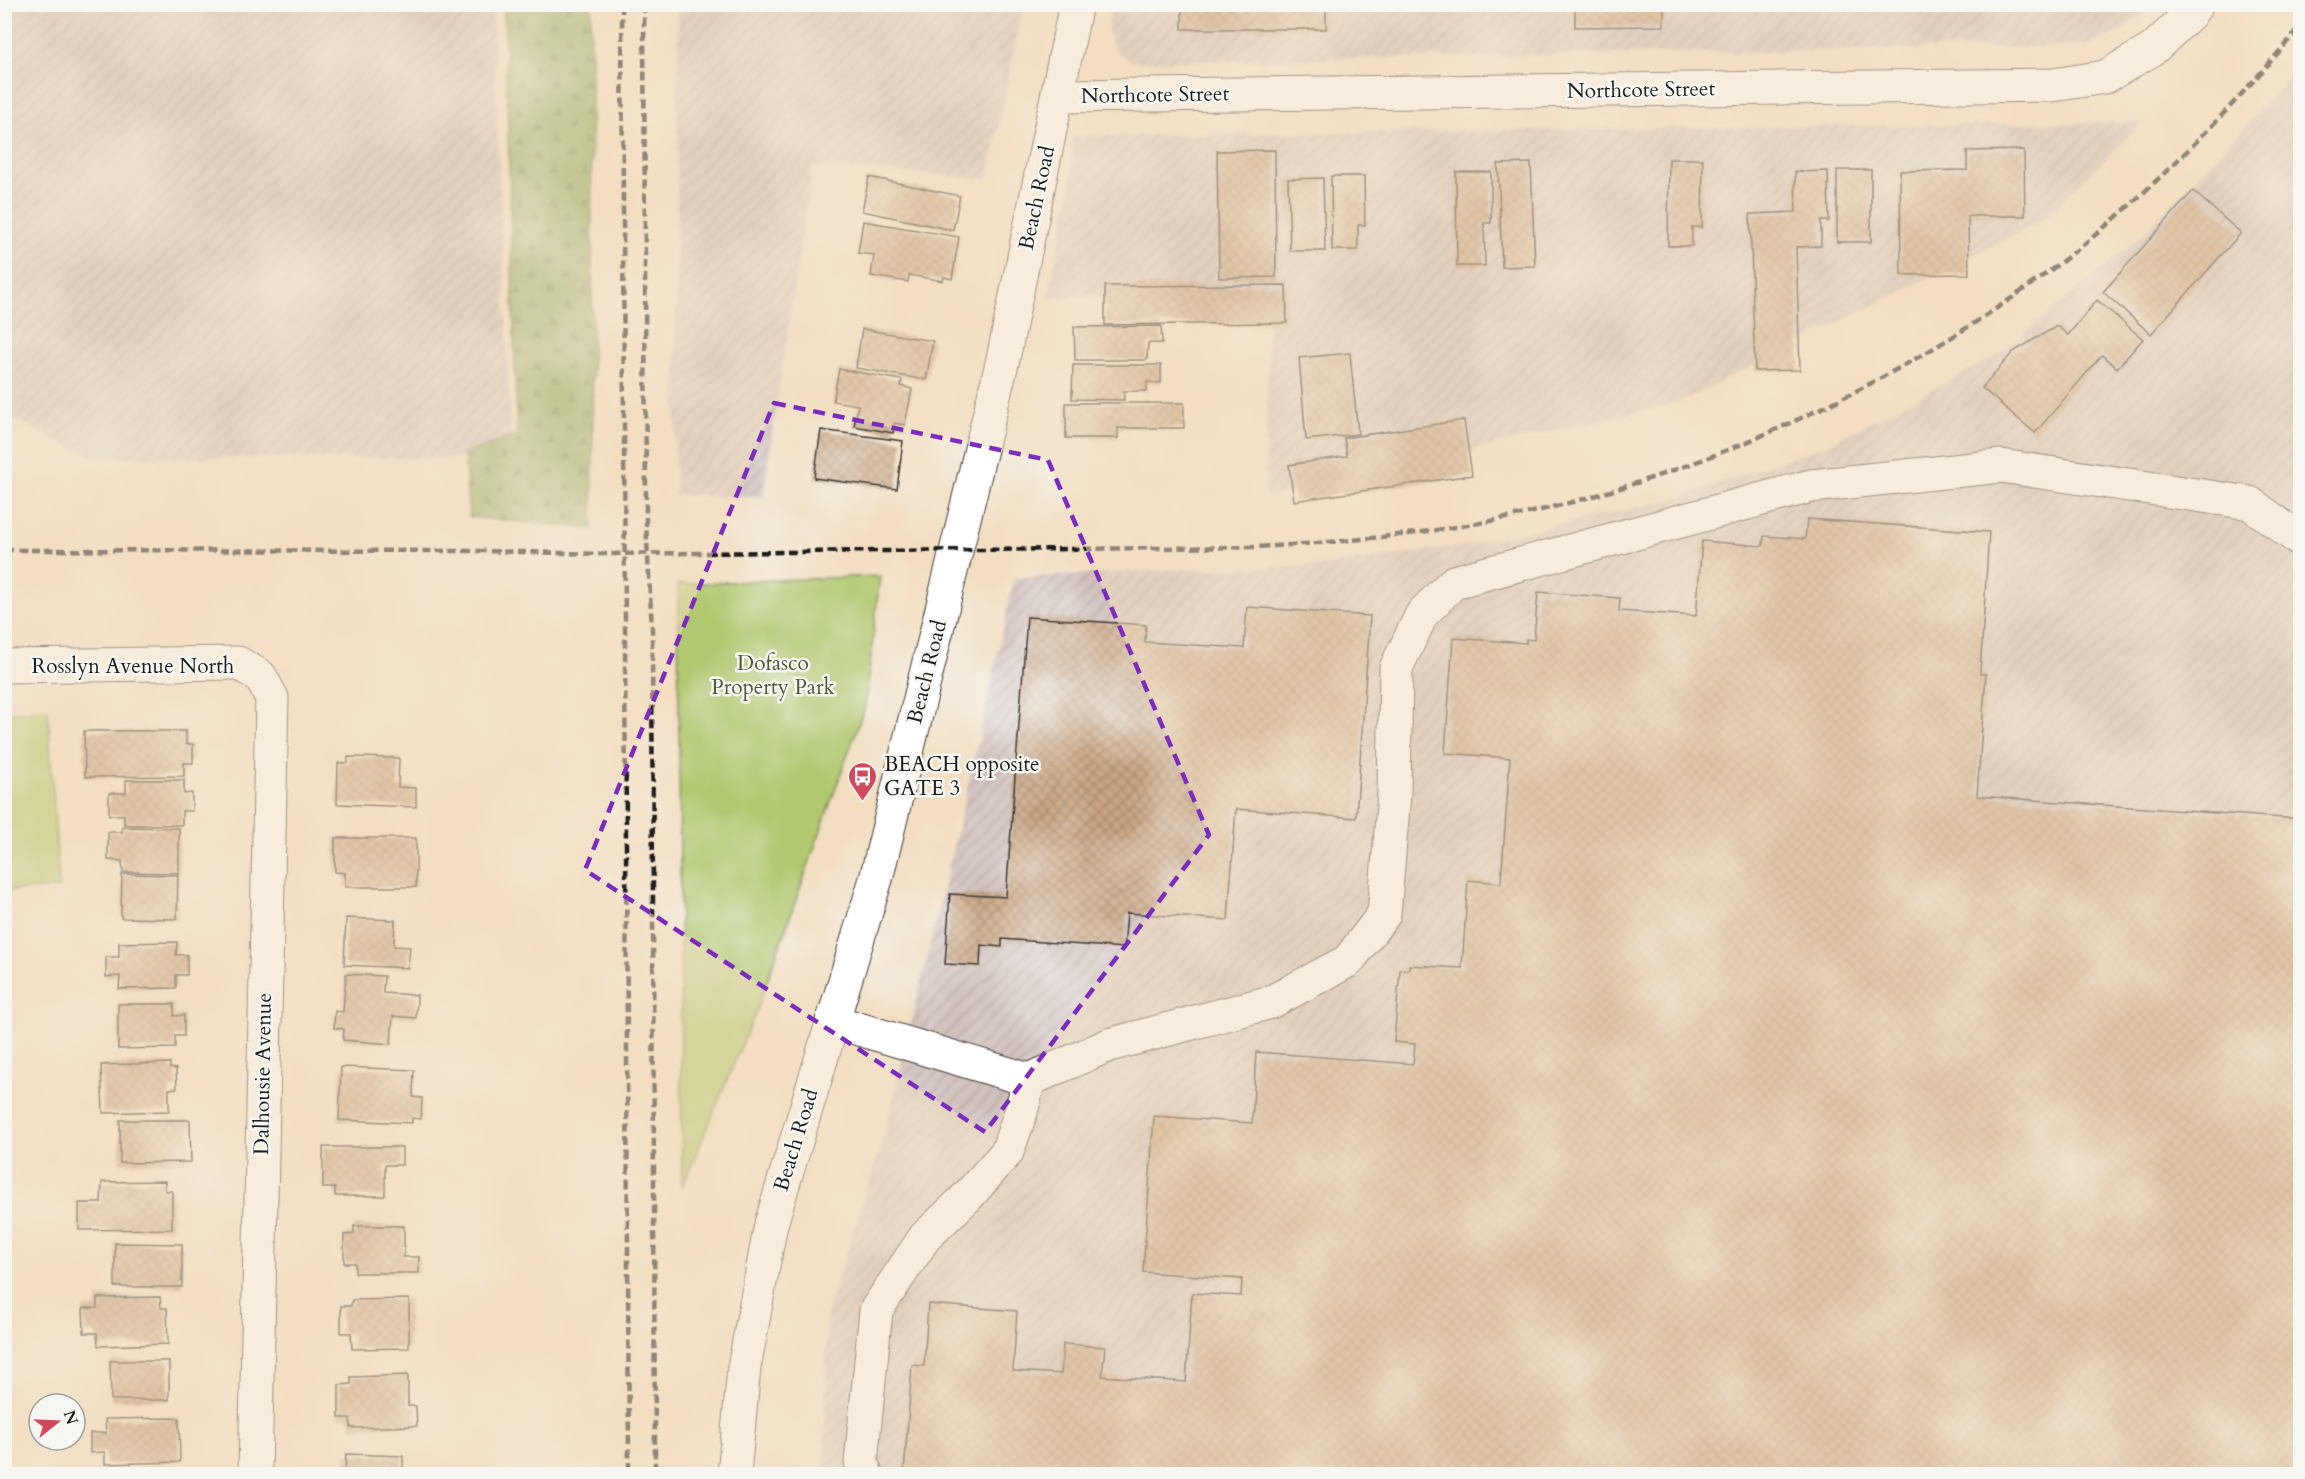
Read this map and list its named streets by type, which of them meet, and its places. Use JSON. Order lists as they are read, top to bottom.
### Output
{
  "streets": {
    "street": [
      "Northcote Street",
      "Beach Road",
      "Rosslyn Avenue North",
      "Dalhousie Avenue"
    ]
  },
  "crossings": [
    ["Northcote Street", "Beach Road"],
    ["Rosslyn Avenue North", "Dalhousie Avenue"]
  ],
  "parks": ["Dofasco Property Park"],
  "places": {
    "bus stop": ["BEACH opposite GATE 3"]
  },
  "north": "right"
}
